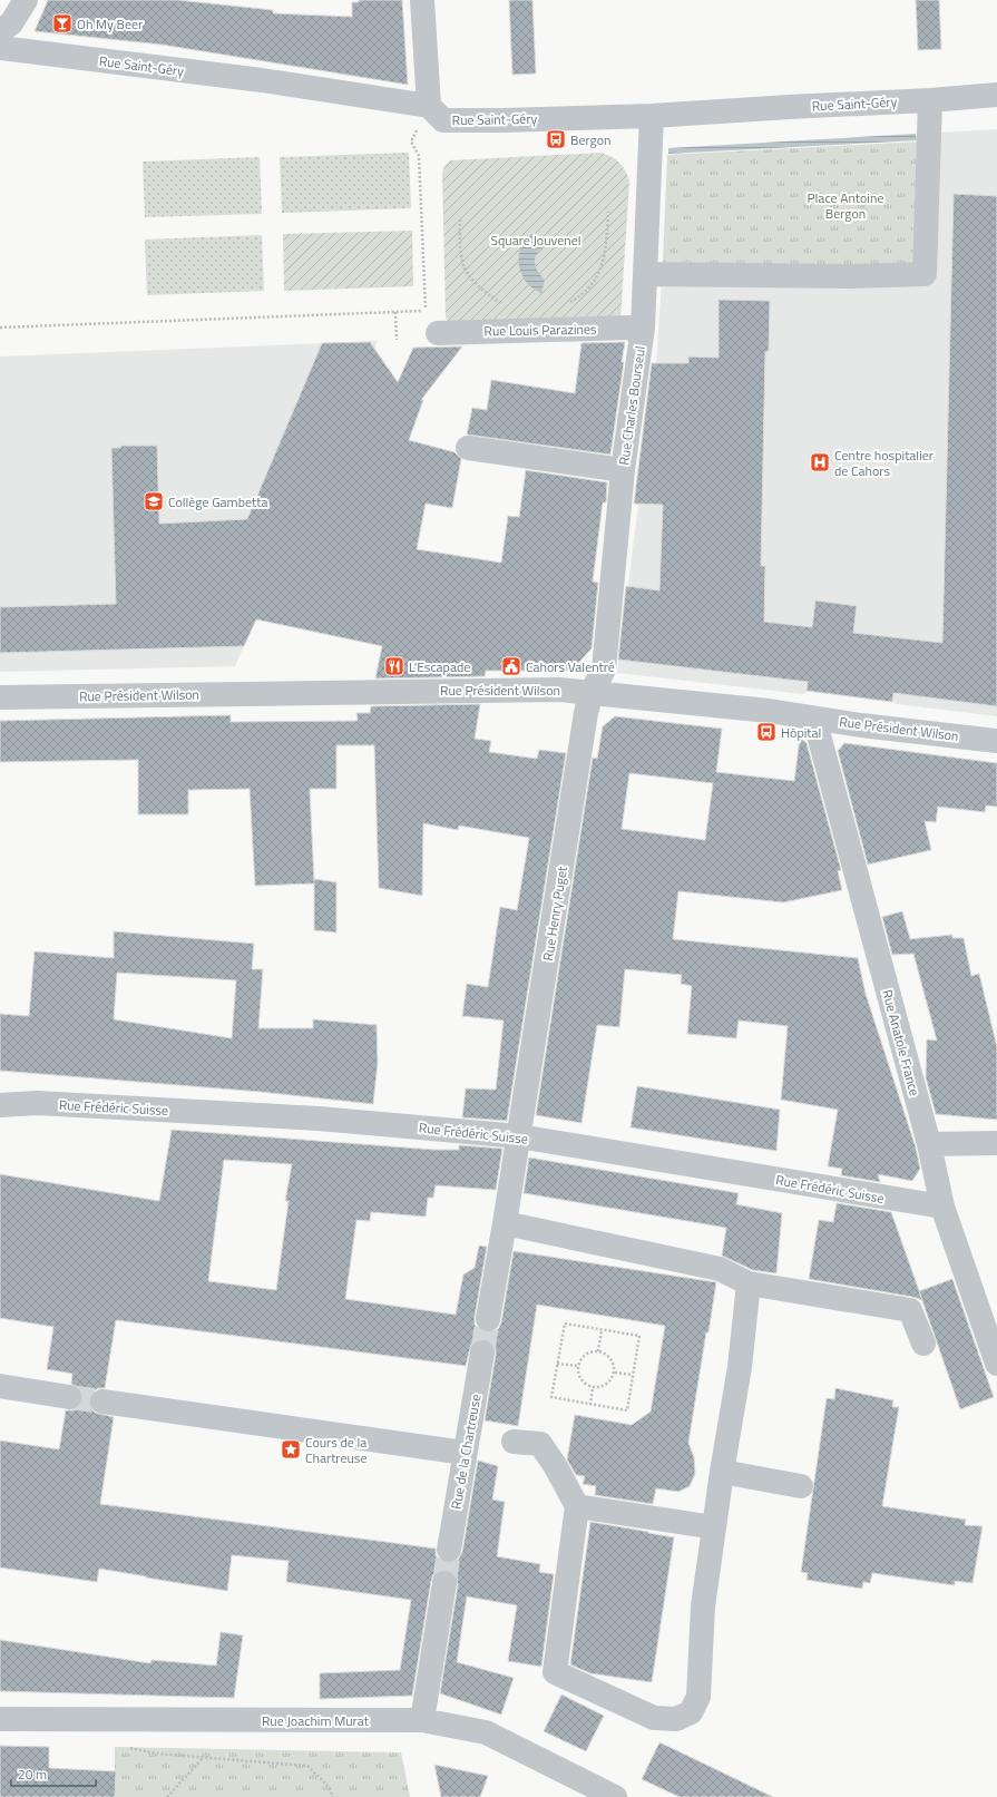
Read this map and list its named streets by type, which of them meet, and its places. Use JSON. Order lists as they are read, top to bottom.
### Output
{
  "streets": {
    "street": [
      "Rue Saint-Géry",
      "Rue Louis Parazines",
      "Rue Charles Bourseul",
      "Rue Président Wilson",
      "Rue Henry Puget",
      "Rue Anatole France",
      "Rue Frédéric Suisse",
      "Rue de la Chartreuse",
      "Rue Joachim Murat"
    ]
  },
  "crossings": [
    ["Rue Saint-Géry", "Rue Charles Bourseul"],
    ["Rue Louis Parazines", "Rue Charles Bourseul"],
    ["Rue Charles Bourseul", "Rue Président Wilson"],
    ["Rue Charles Bourseul", "Rue Henry Puget"],
    ["Rue Président Wilson", "Rue Henry Puget"],
    ["Rue Président Wilson", "Rue Anatole France"],
    ["Rue Henry Puget", "Rue Frédéric Suisse"],
    ["Rue Anatole France", "Rue Frédéric Suisse"]
  ],
  "parks": ["Place Antoine Bergon", "Square Jouvenel"],
  "places": {
    "bar": ["Oh My Beer"],
    "bus stop": ["Bergon", "Hôpital"],
    "hospital": ["Centre hospitalier de Cahors"],
    "school or university": ["Collège Gambetta"],
    "restaurant": ["L'Escapade"],
    "public building": ["Cahors Valentré"],
    "place": ["Cours de la Chartreuse"]
  },
  "scale_bar": "20 m"
}
